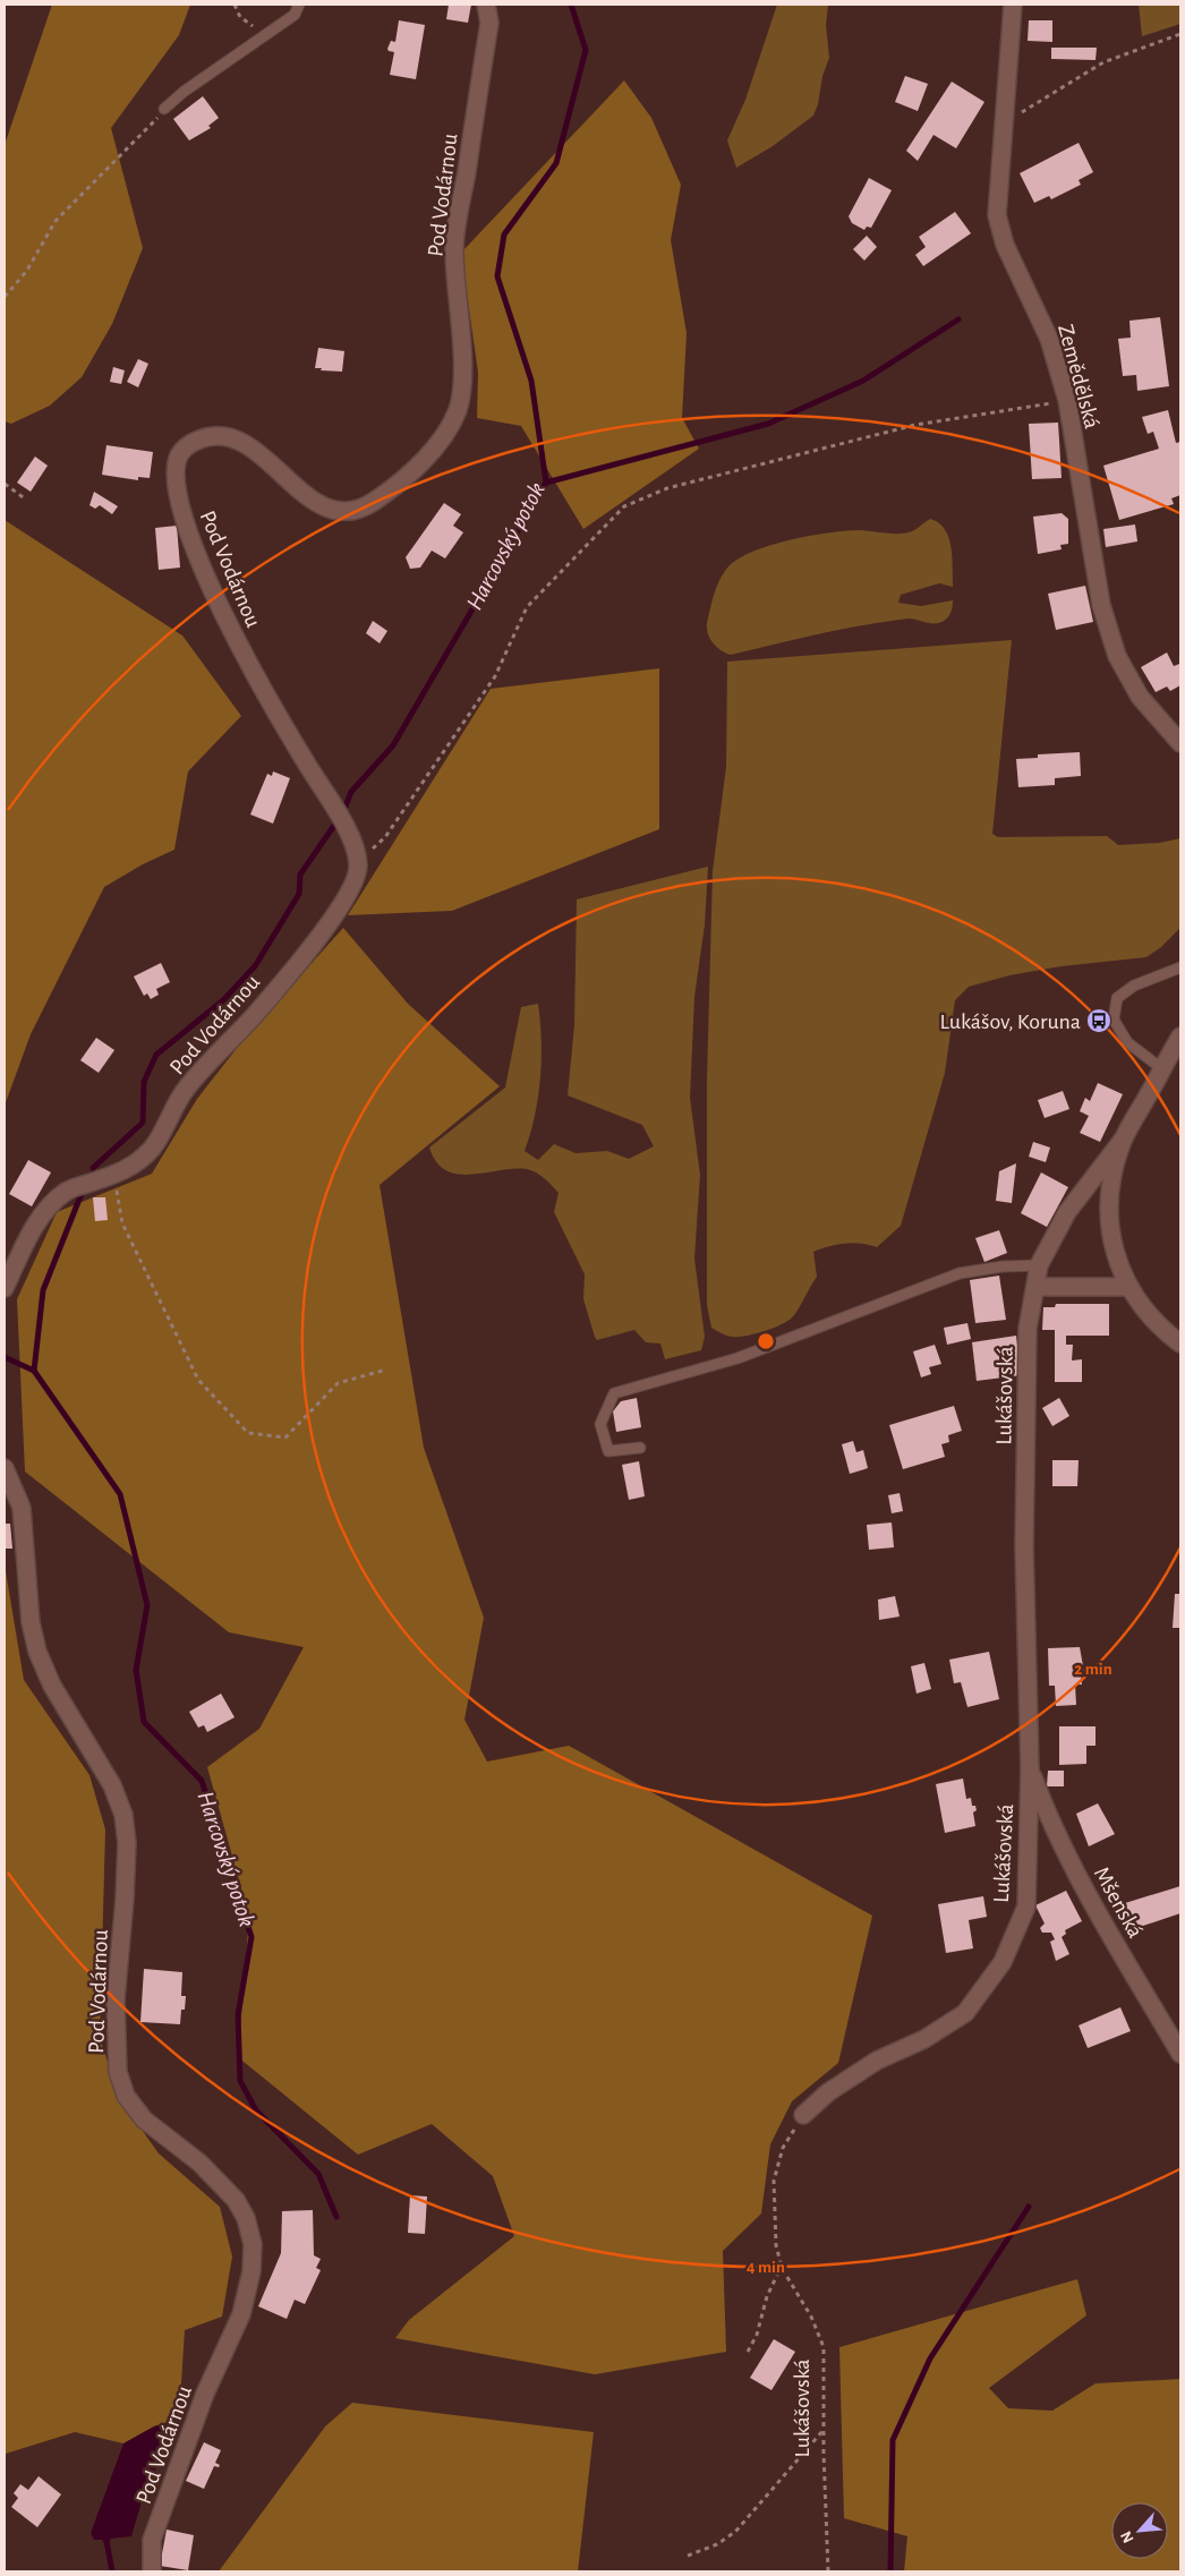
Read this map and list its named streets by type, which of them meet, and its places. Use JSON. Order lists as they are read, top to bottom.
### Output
{
  "streets": {
    "street": [
      "Pod Vodárnou",
      "Zemědělská",
      "Lukášovská",
      "Mšenská"
    ]
  },
  "crossings": [
    ["Lukášovská", "Mšenská"]
  ],
  "water": ["Harcovský potok"],
  "places": {
    "bus stop": ["Lukášov, Koruna"]
  },
  "north": "bottom left",
  "rings": ["2 min", "4 min"]
}
